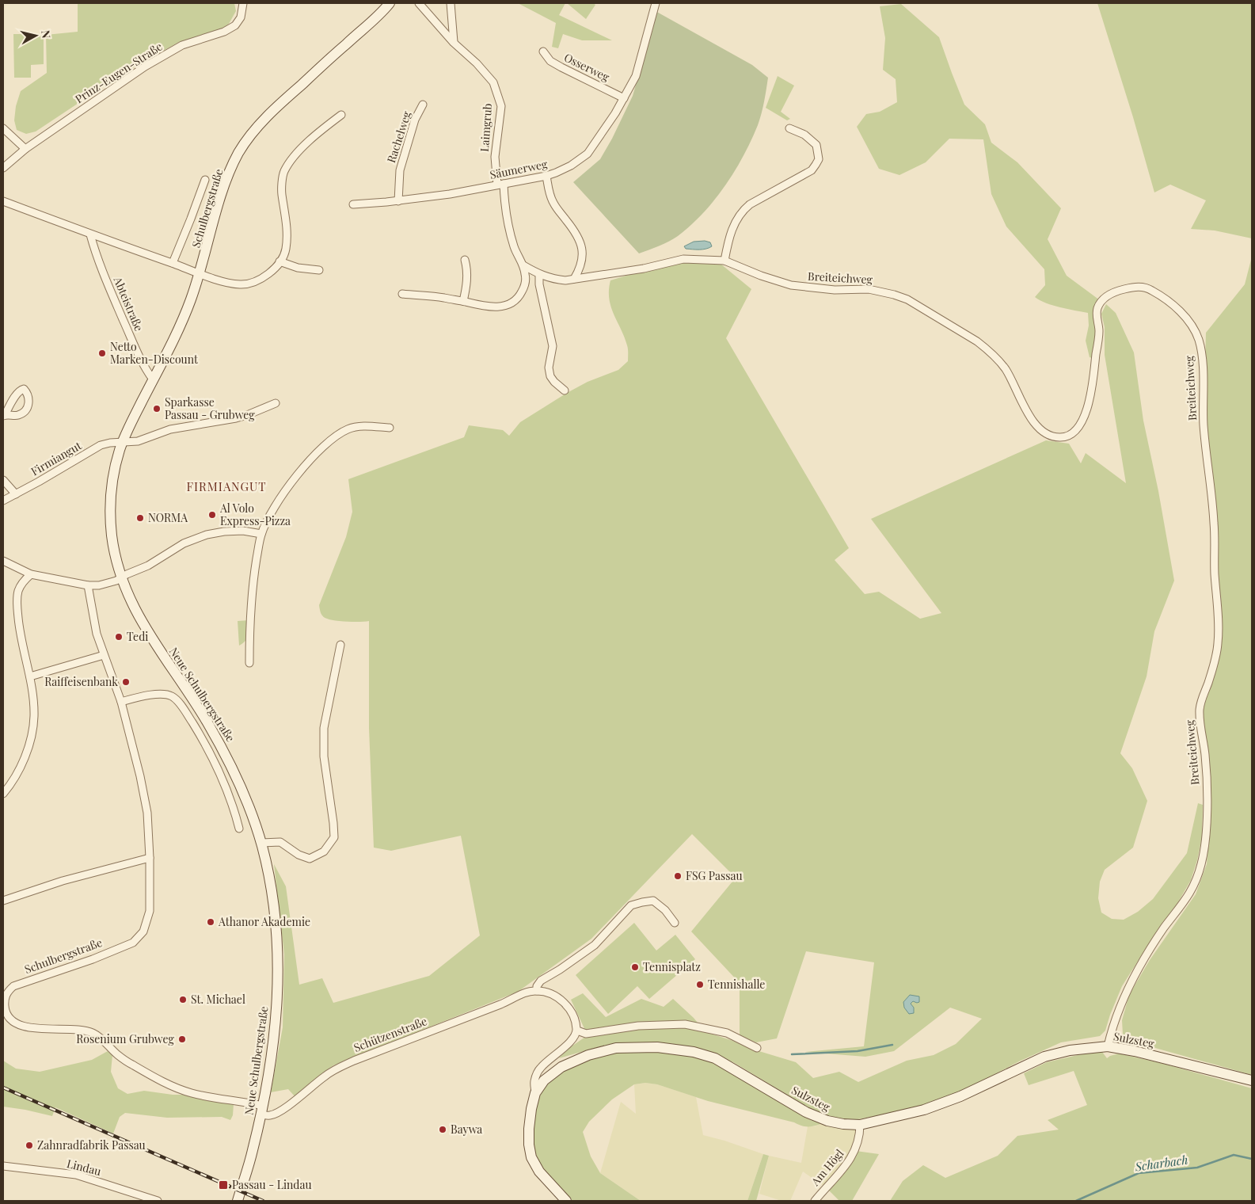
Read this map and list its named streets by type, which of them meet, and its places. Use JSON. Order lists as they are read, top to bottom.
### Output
{
  "streets": {
    "street": [
      "Osserweg",
      "Prinz-Eugen-Straße",
      "Laimgrub",
      "Rachelweg",
      "Säumerweg",
      "Schulbergstraße",
      "Breiteichweg",
      "Abteistraße",
      "Firmiangut",
      "Neue Schulbergstraße",
      "Schützenstraße",
      "Sulzsteg",
      "Lindau",
      "Am Högl"
    ]
  },
  "crossings": [
    ["Osserweg", "Säumerweg"],
    ["Laimgrub", "Säumerweg"],
    ["Laimgrub", "Breiteichweg"],
    ["Rachelweg", "Säumerweg"],
    ["Schulbergstraße", "Abteistraße"],
    ["Schulbergstraße", "Firmiangut"],
    ["Schulbergstraße", "Neue Schulbergstraße"],
    ["Schulbergstraße", "Schützenstraße"],
    ["Breiteichweg", "Sulzsteg"],
    ["Neue Schulbergstraße", "Schützenstraße"],
    ["Sulzsteg", "Am Högl"]
  ],
  "districts": ["FIRMIANGUT"],
  "water": ["Scharbach"],
  "places": {
    "other": [
      "Netto Marken-Discount",
      "Sparkasse Passau - Grubweg",
      "Al Volo Express-Pizza",
      "NORMA",
      "Tedi",
      "Raiffeisenbank",
      "FSG Passau",
      "Athanor Akademie",
      "Tennisplatz",
      "Tennishalle",
      "St. Michael",
      "Rosenium Grubweg",
      "Baywa",
      "Zahnradfabrik Passau"
    ],
    "transit": ["Passau - Lindau"]
  },
  "north": "right"
}
